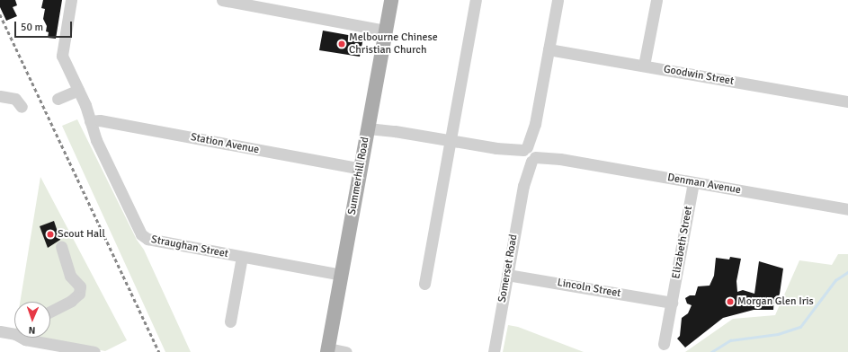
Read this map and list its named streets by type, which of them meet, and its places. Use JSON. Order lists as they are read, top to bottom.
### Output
{
  "streets": {
    "main road": ["Summerhill Road"],
    "street": [
      "Goodwin Street",
      "Station Avenue",
      "Denman Avenue",
      "Elizabeth Street",
      "Straughan Street",
      "Somerset Road",
      "Lincoln Street"
    ]
  },
  "crossings": [
    ["Goodwin Street", "Somerset Road"],
    ["Station Avenue", "Summerhill Road"],
    ["Station Avenue", "Straughan Street"],
    ["Summerhill Road", "Denman Avenue"],
    ["Summerhill Road", "Straughan Street"],
    ["Denman Avenue", "Elizabeth Street"],
    ["Denman Avenue", "Somerset Road"],
    ["Elizabeth Street", "Lincoln Street"],
    ["Somerset Road", "Lincoln Street"]
  ],
  "places": ["Melbourne Chinese Christian Church", "Scout Hall", "Morgan Glen Iris"],
  "scale_bar": "50 m",
  "north": "bottom"
}
